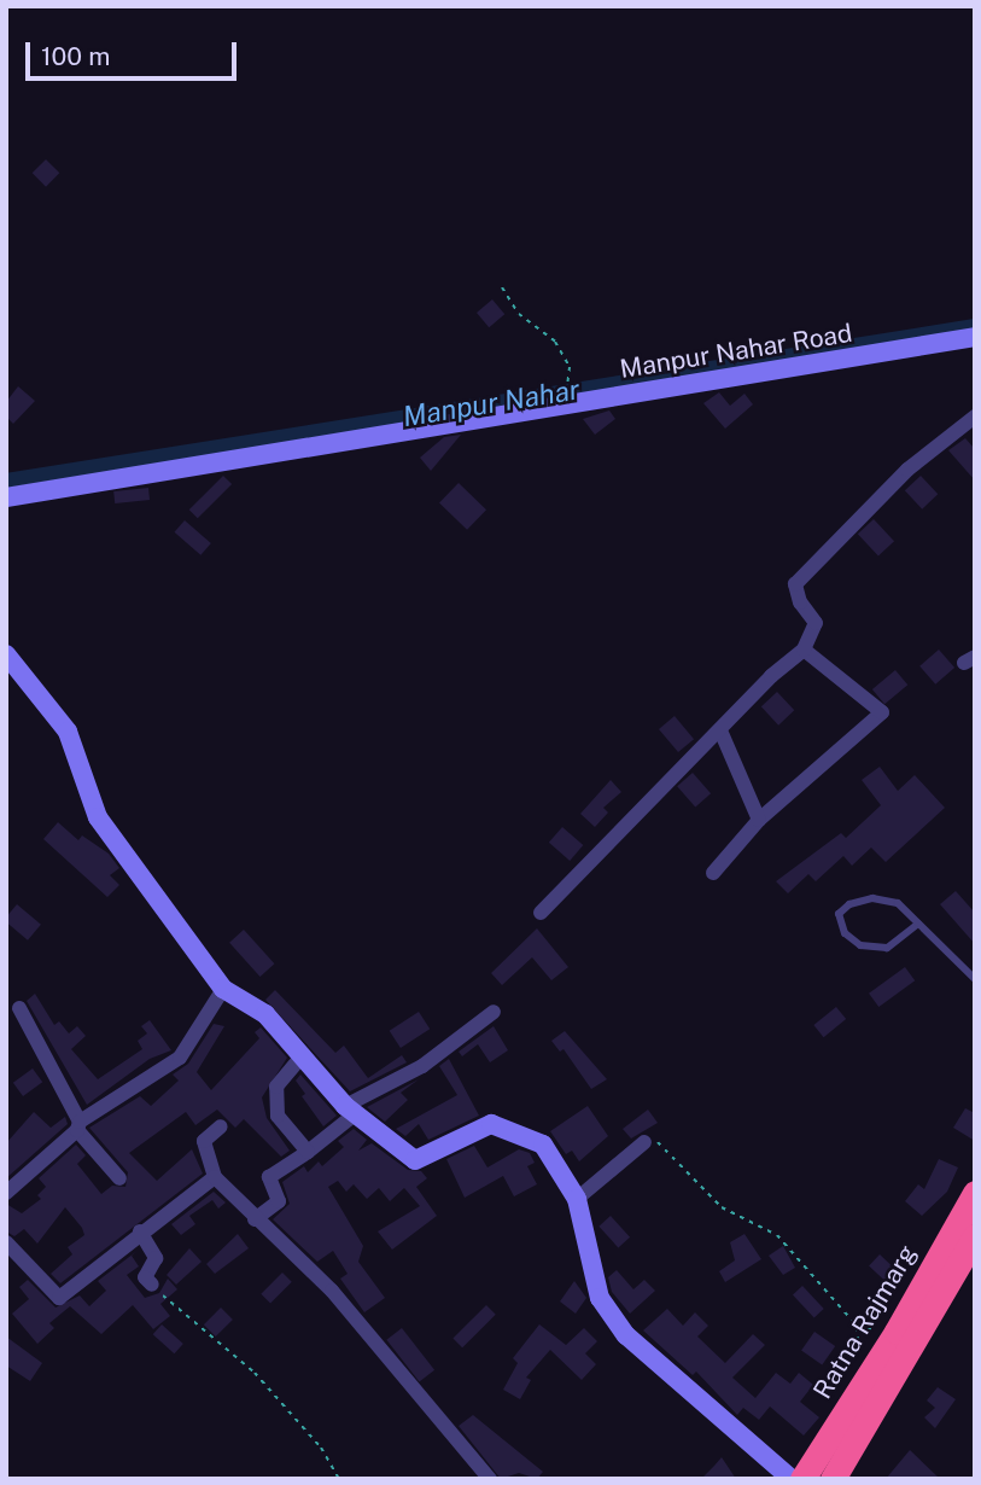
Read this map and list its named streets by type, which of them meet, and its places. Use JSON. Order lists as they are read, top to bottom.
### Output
{
  "streets": {
    "highway": ["Ratna Rajmarg"],
    "street": ["Manpur Nahar Road"]
  },
  "water": ["Manpur Nahar"],
  "scale_bar": "100 m"
}
